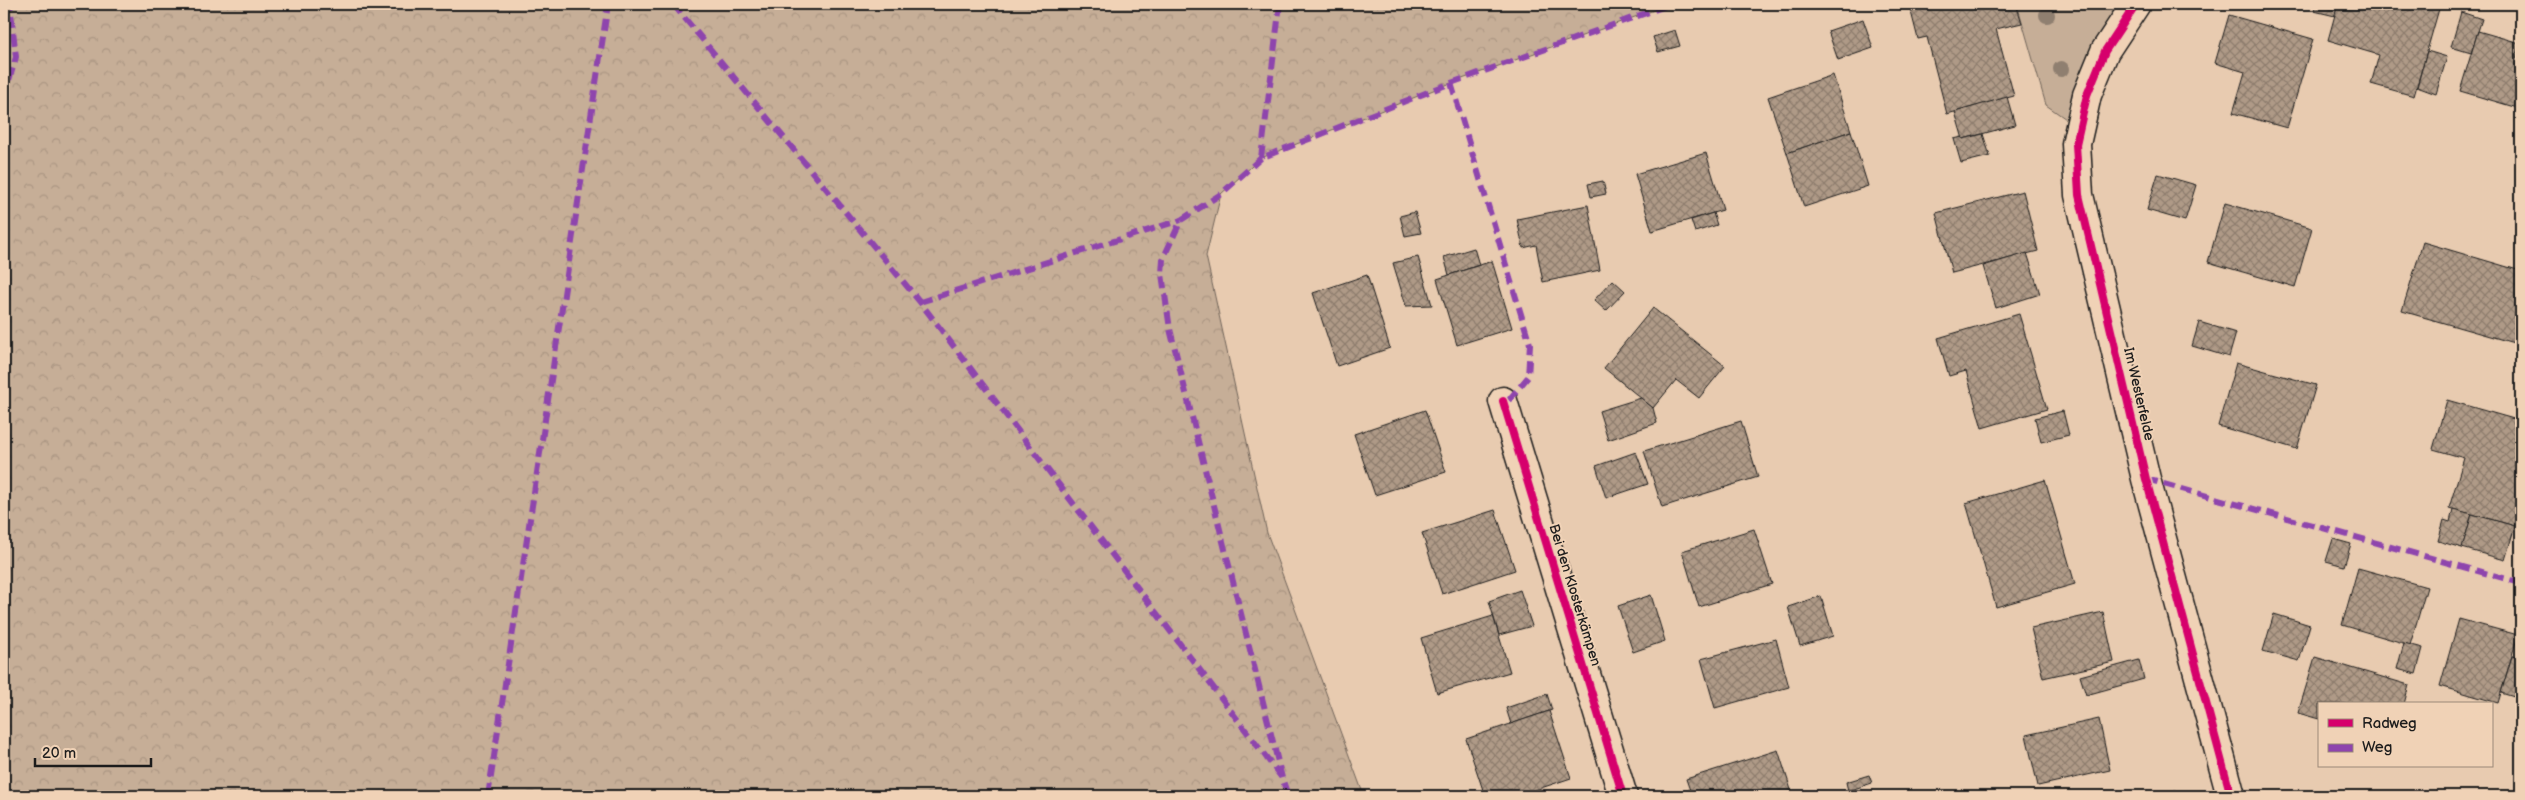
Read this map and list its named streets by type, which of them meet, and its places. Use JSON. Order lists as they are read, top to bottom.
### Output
{
  "streets": {
    "street": ["Im Westerfelde", "Bei den Klosterkämpen"]
  },
  "legend": ["Radweg", "Weg"],
  "scale_bar": "20 m"
}
